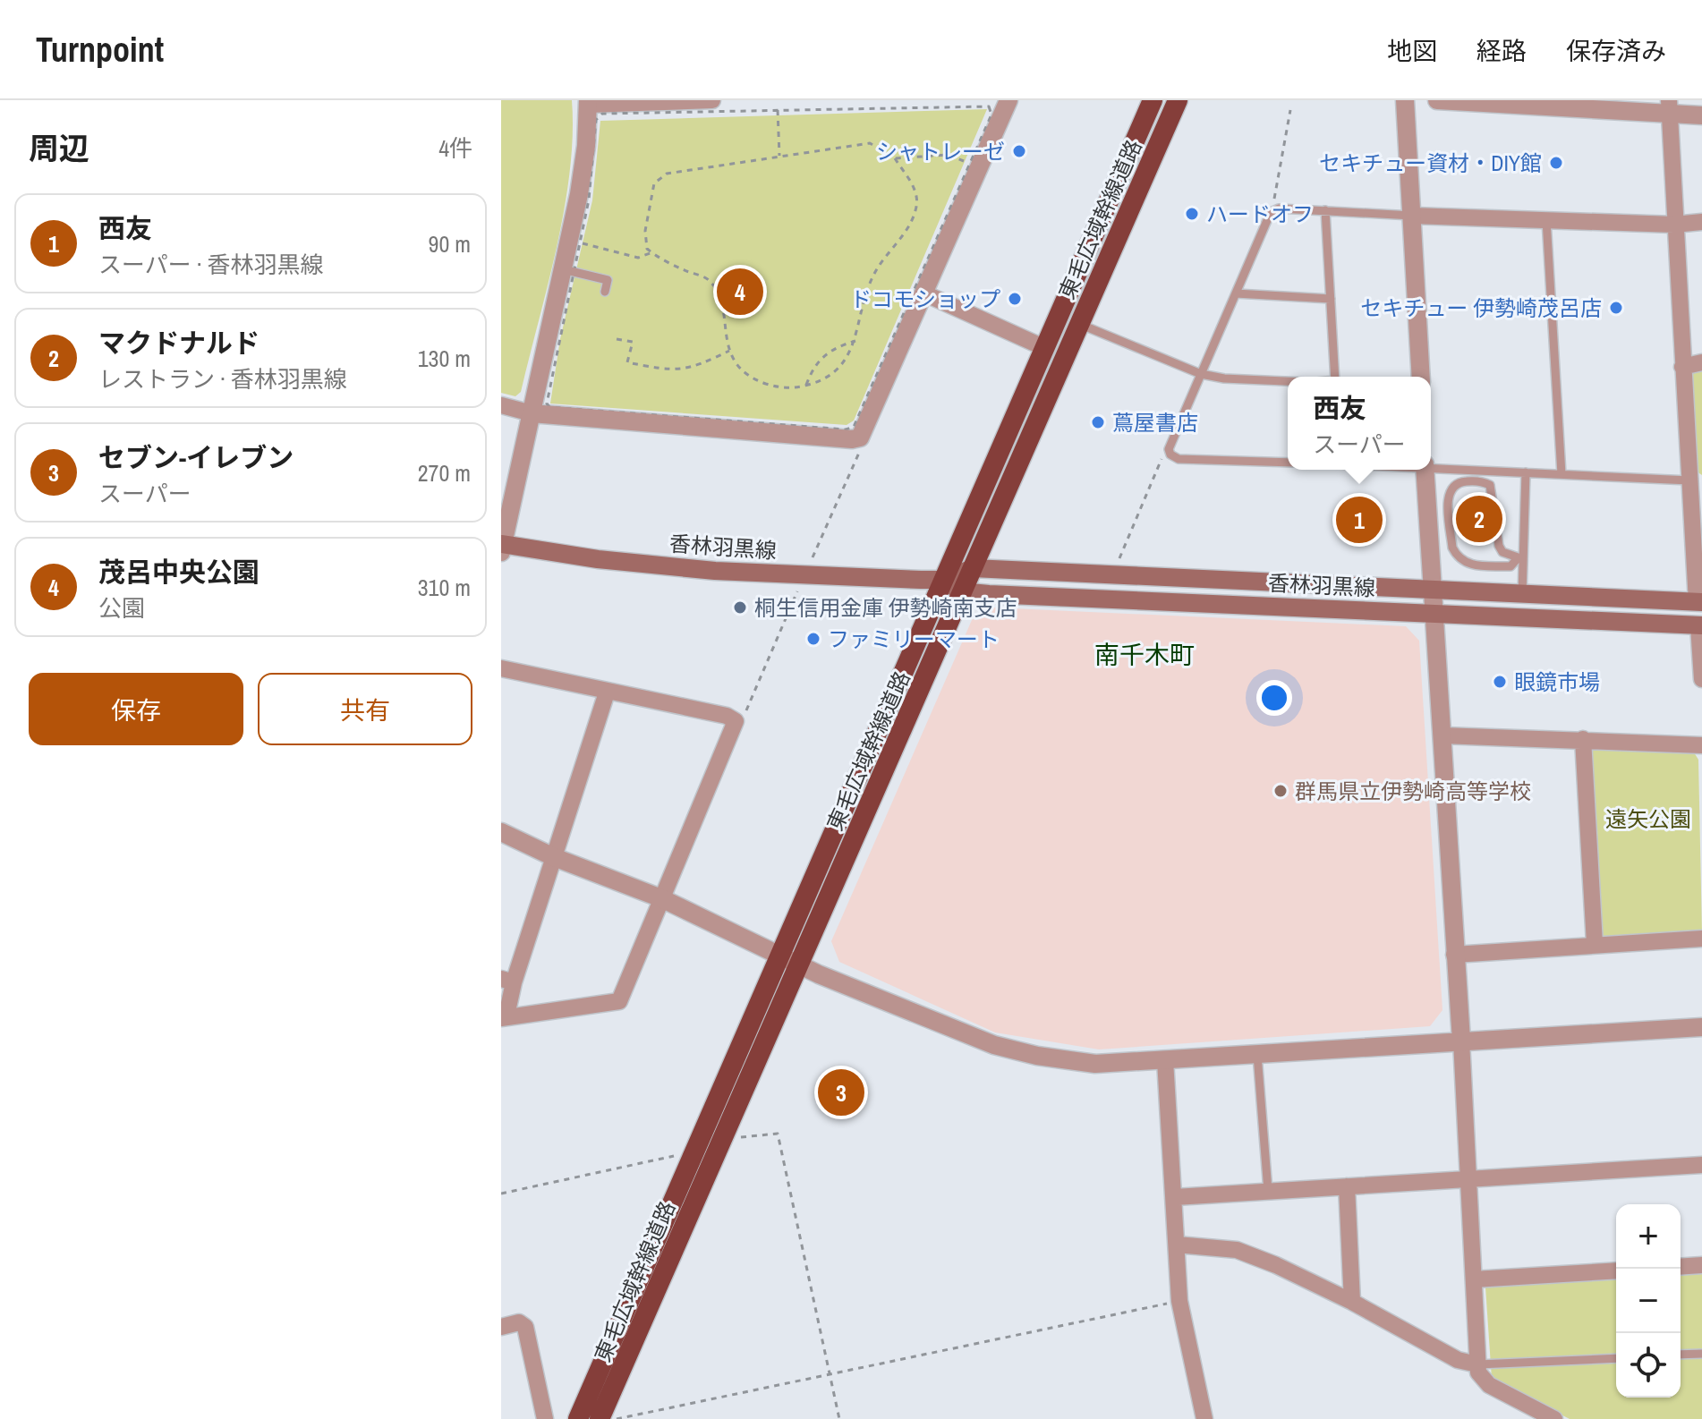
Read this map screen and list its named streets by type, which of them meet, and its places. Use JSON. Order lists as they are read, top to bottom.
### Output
{
  "streets": {
    "highway": ["東毛広域幹線道路"],
    "main road": ["香林羽黒線"]
  },
  "crossings": [
    ["東毛広域幹線道路", "香林羽黒線"]
  ],
  "districts": ["南千木町"],
  "parks": ["遠矢公園"],
  "places": [
    "シャトレーゼ",
    "セキチュー資材・DIY館",
    "ハードオフ",
    "ドコモショップ",
    "セキチュー 伊勢崎茂呂店",
    "蔦屋書店",
    "桐生信用金庫 伊勢崎南支店",
    "ファミリーマート",
    "眼鏡市場",
    "群馬県立伊勢崎高等学校"
  ],
  "page": {
    "header": "Turnpoint",
    "nav": ["地図", "経路", "保存済み"],
    "heading": ["周辺", "4件"],
    "list": [
      {
        "mark": "1",
        "name": "西友",
        "note": "スーパー · 香林羽黒線",
        "value": "90 m"
      },
      {
        "mark": "2",
        "name": "マクドナルド",
        "note": "レストラン · 香林羽黒線",
        "value": "130 m"
      },
      {
        "mark": "3",
        "name": "セブン-イレブン",
        "note": "スーパー",
        "value": "270 m"
      },
      {
        "mark": "4",
        "name": "茂呂中央公園",
        "note": "公園",
        "value": "310 m"
      }
    ],
    "pins": [
      "4",
      "2",
      "1",
      "3"
    ],
    "popup": ["西友", "スーパー"],
    "buttons": ["保存", "共有"],
    "map_buttons": ["+", "−"]
  }
}
